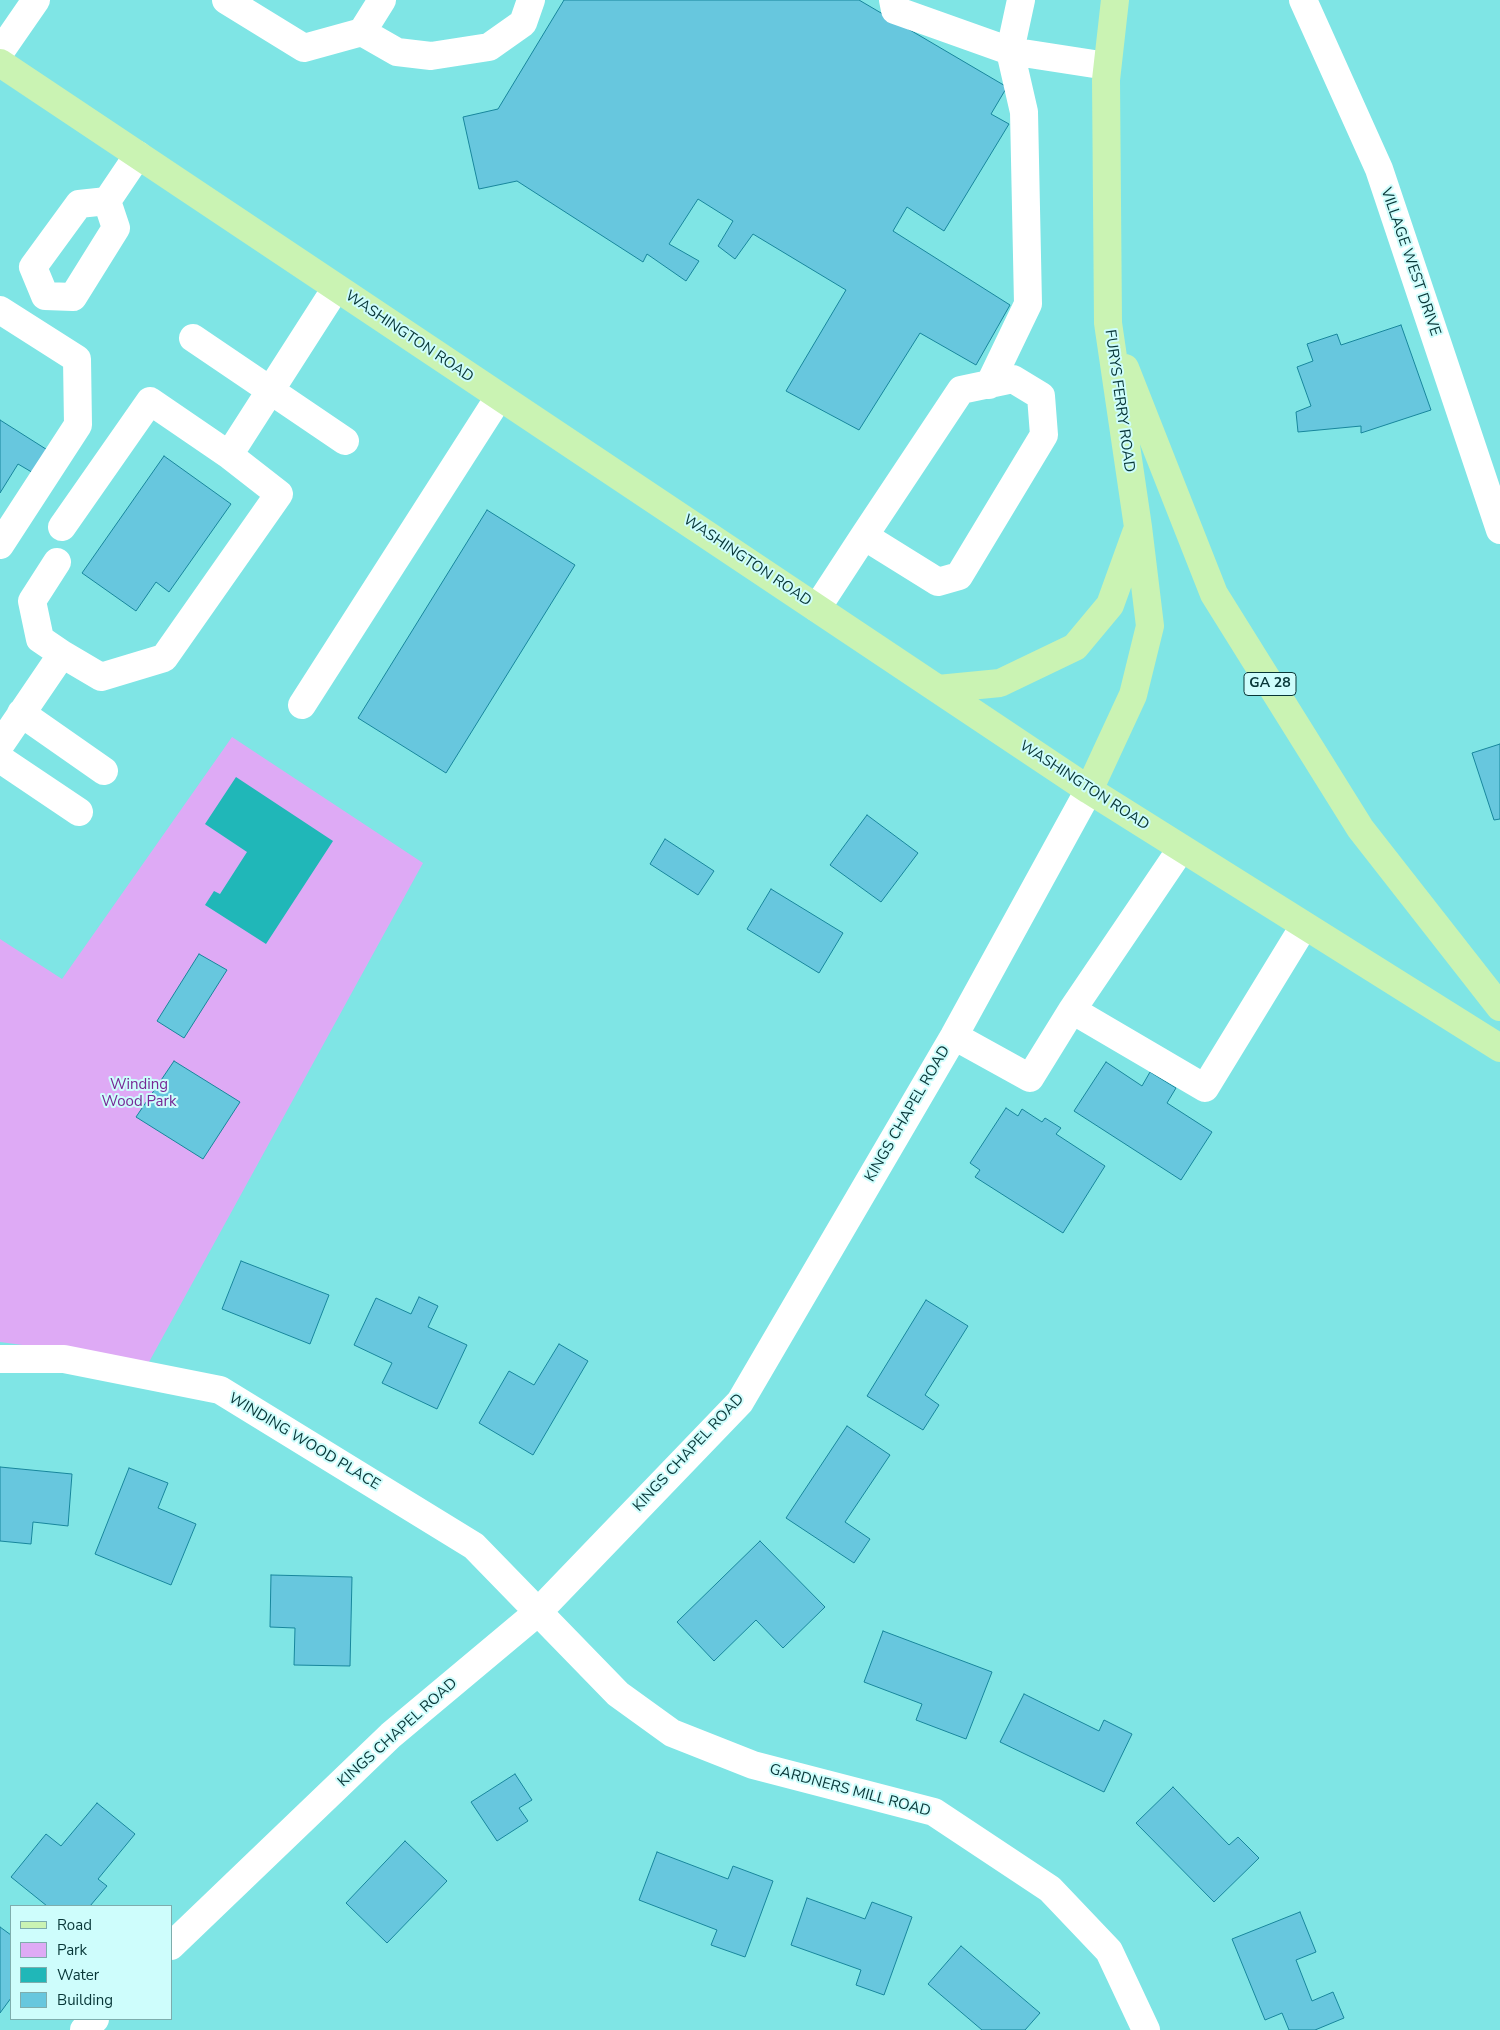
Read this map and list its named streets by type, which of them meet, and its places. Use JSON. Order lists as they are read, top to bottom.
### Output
{
  "streets": {
    "main road": ["WASHINGTON ROAD", "FURYS FERRY ROAD", "GA 28"],
    "street": [
      "VILLAGE WEST DRIVE",
      "KINGS CHAPEL ROAD",
      "WINDING WOOD PLACE",
      "GARDNERS MILL ROAD"
    ]
  },
  "crossings": [
    ["WASHINGTON ROAD", "FURYS FERRY ROAD"],
    ["WASHINGTON ROAD", "KINGS CHAPEL ROAD"],
    ["FURYS FERRY ROAD", "GA 28"],
    ["FURYS FERRY ROAD", "KINGS CHAPEL ROAD"],
    ["KINGS CHAPEL ROAD", "WINDING WOOD PLACE"],
    ["KINGS CHAPEL ROAD", "GARDNERS MILL ROAD"],
    ["WINDING WOOD PLACE", "GARDNERS MILL ROAD"]
  ],
  "parks": ["Winding Wood Park"],
  "legend": [
    "Road",
    "Park",
    "Water",
    "Building"
  ]
}
